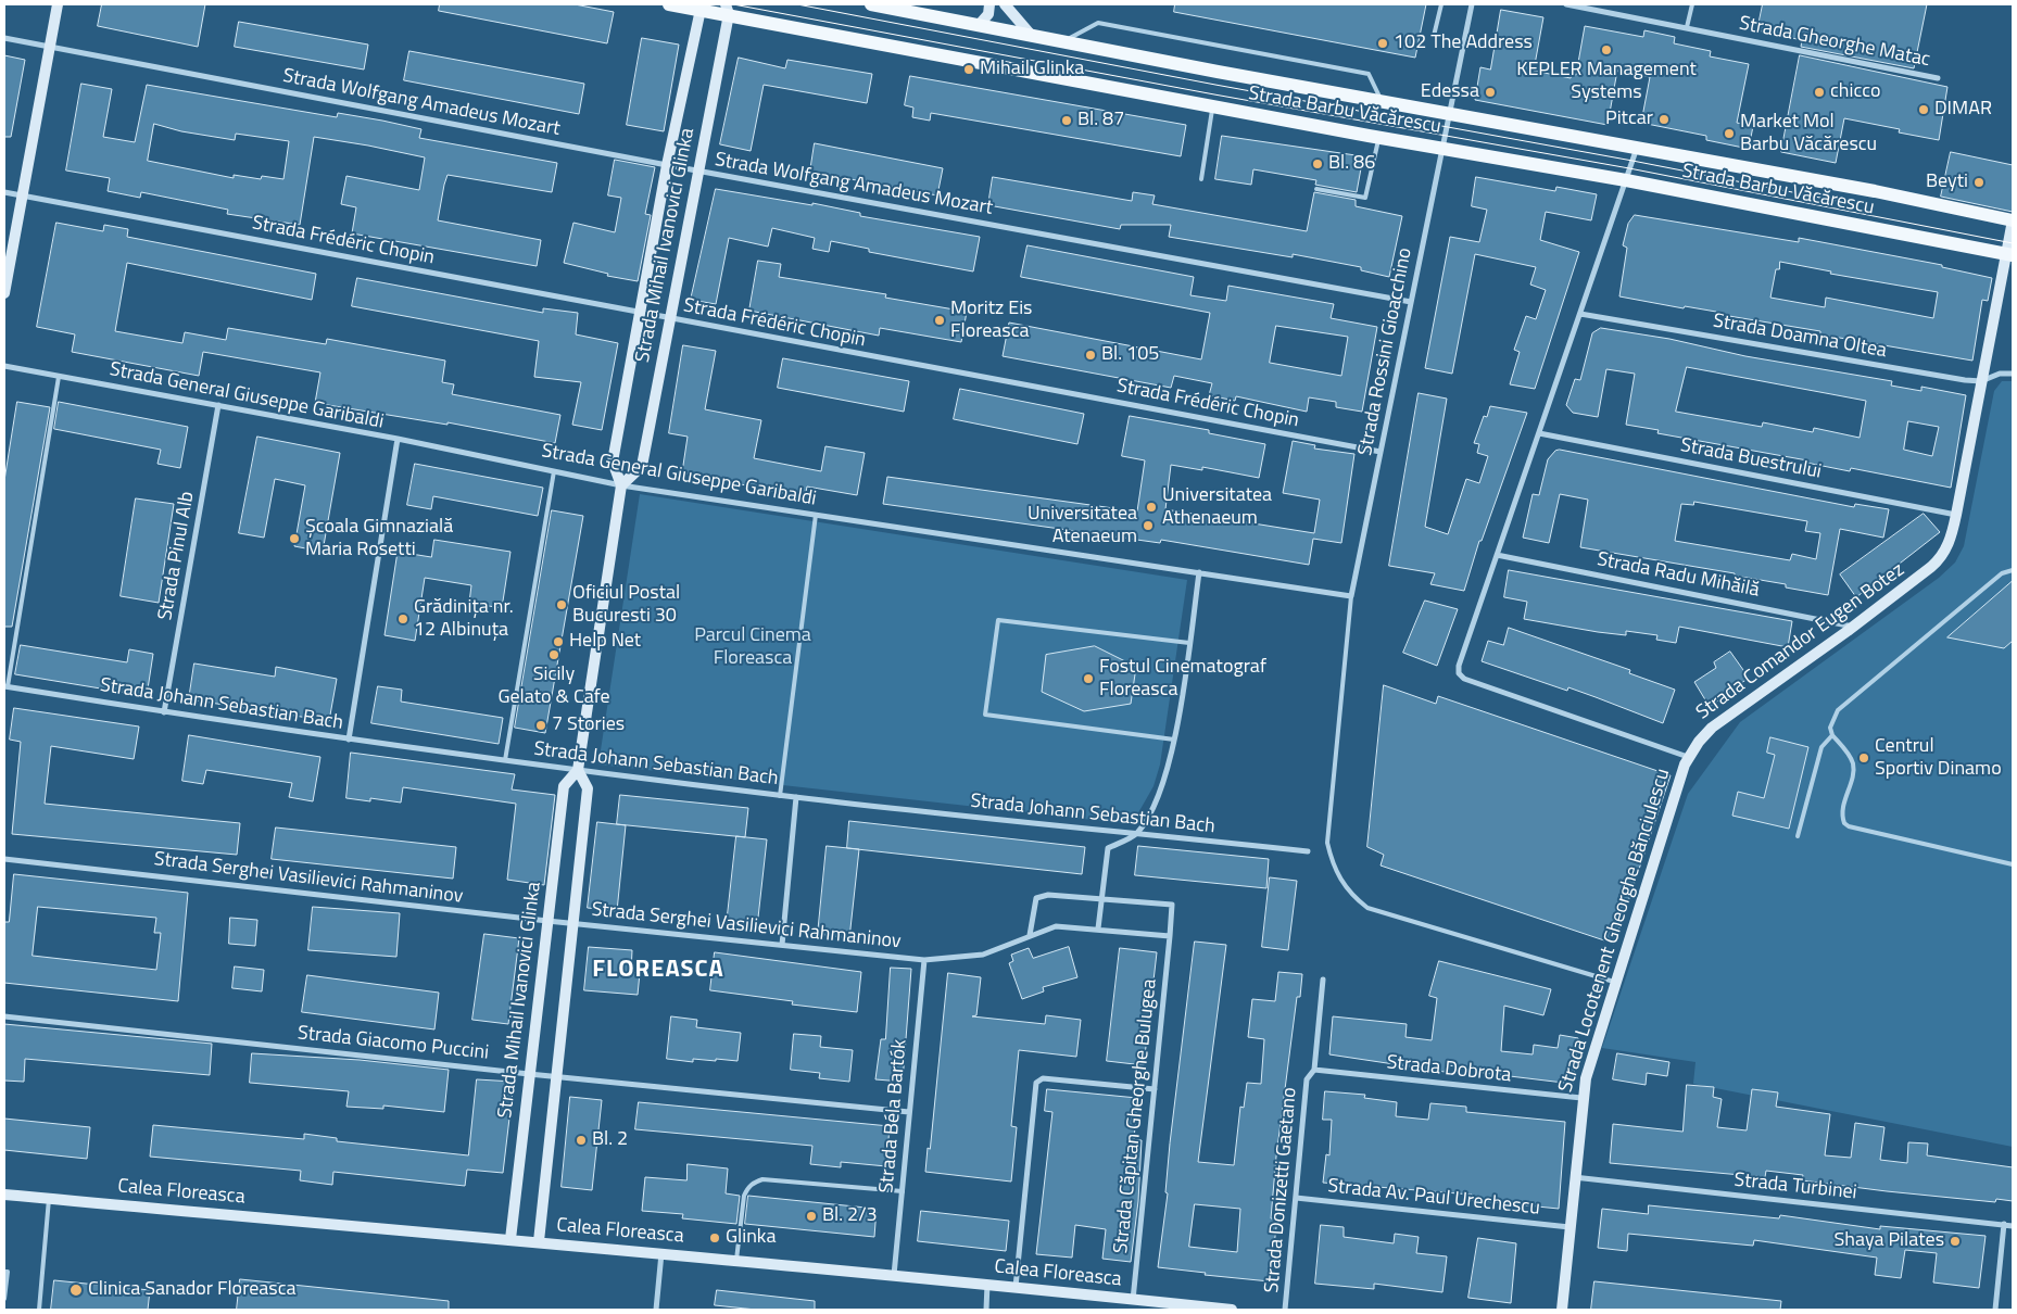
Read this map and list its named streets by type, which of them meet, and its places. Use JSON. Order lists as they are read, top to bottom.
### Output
{
  "streets": {
    "main road": ["Strada Barbu Văcărescu"],
    "street": [
      "Strada Gheorghe Matac",
      "Strada Wolfgang Amadeus Mozart",
      "Strada Frédéric Chopin",
      "Strada Mihail Ivanovici Glinka",
      "Strada Doamna Oltea",
      "Strada Rossini Gioacchino",
      "Strada General Giuseppe Garibaldi",
      "Strada Buestrului",
      "Strada Pinul Alb",
      "Strada Radu Mihăilă",
      "Strada Comandor Eugen Botez",
      "Strada Johann Sebastian Bach",
      "Strada Serghei Vasilievici Rahmaninov",
      "Strada Locotenent Gheorghe Bănciulescu",
      "Strada Giacomo Puccini",
      "Strada Dobrota",
      "Strada Béla Bartók",
      "Strada Căpitan Gheorghe Bulugea",
      "Strada Turbinei",
      "Strada Donizetti Gaetano",
      "Calea Floreasca",
      "Strada Av. Paul Urechescu"
    ]
  },
  "crossings": [
    ["Strada Wolfgang Amadeus Mozart", "Strada Mihail Ivanovici Glinka"],
    ["Strada Wolfgang Amadeus Mozart", "Strada Rossini Gioacchino"],
    ["Strada Barbu Văcărescu", "Strada Mihail Ivanovici Glinka"],
    ["Strada Barbu Văcărescu", "Strada Rossini Gioacchino"],
    ["Strada Barbu Văcărescu", "Strada Comandor Eugen Botez"],
    ["Strada Frédéric Chopin", "Strada Mihail Ivanovici Glinka"],
    ["Strada Frédéric Chopin", "Strada Rossini Gioacchino"],
    ["Strada Mihail Ivanovici Glinka", "Strada General Giuseppe Garibaldi"],
    ["Strada Mihail Ivanovici Glinka", "Strada Johann Sebastian Bach"],
    ["Strada Mihail Ivanovici Glinka", "Strada Serghei Vasilievici Rahmaninov"],
    ["Strada Mihail Ivanovici Glinka", "Strada Giacomo Puccini"],
    ["Strada Mihail Ivanovici Glinka", "Calea Floreasca"],
    ["Strada Doamna Oltea", "Strada Comandor Eugen Botez"],
    ["Strada Rossini Gioacchino", "Strada General Giuseppe Garibaldi"],
    ["Strada General Giuseppe Garibaldi", "Strada Pinul Alb"],
    ["Strada Buestrului", "Strada Comandor Eugen Botez"],
    ["Strada Pinul Alb", "Strada Johann Sebastian Bach"],
    ["Strada Radu Mihăilă", "Strada Comandor Eugen Botez"],
    ["Strada Comandor Eugen Botez", "Strada Locotenent Gheorghe Bănciulescu"],
    ["Strada Serghei Vasilievici Rahmaninov", "Strada Béla Bartók"],
    ["Strada Serghei Vasilievici Rahmaninov", "Strada Căpitan Gheorghe Bulugea"],
    ["Strada Locotenent Gheorghe Bănciulescu", "Strada Dobrota"],
    ["Strada Locotenent Gheorghe Bănciulescu", "Strada Turbinei"],
    ["Strada Locotenent Gheorghe Bănciulescu", "Strada Av. Paul Urechescu"],
    ["Strada Giacomo Puccini", "Strada Béla Bartók"],
    ["Strada Dobrota", "Strada Donizetti Gaetano"],
    ["Strada Béla Bartók", "Calea Floreasca"],
    ["Strada Căpitan Gheorghe Bulugea", "Calea Floreasca"],
    ["Strada Donizetti Gaetano", "Strada Av. Paul Urechescu"]
  ],
  "districts": ["FLOREASCA"],
  "parks": ["Parcul Cinema Floreasca"],
  "places": [
    "102 The Address",
    "KEPLER Management Systems",
    "Mihail Glinka",
    "Edessa",
    "chicco",
    "DIMAR",
    "Pitcar",
    "Bl. 87",
    "Market Mol Barbu Văcărescu",
    "Bl. 86",
    "Beyti",
    "Moritz Eis Floreasca",
    "Bl. 105",
    "Universitatea Athenaeum",
    "Universitatea Atenaeum",
    "Școala Gimnazială Maria Rosetti",
    "Oficiul Postal Bucuresti 30",
    "Grădinița nr. 12 Albinuța",
    "Help Net",
    "Sicily Gelato & Cafe",
    "Fostul Cinematograf Floreasca",
    "7 Stories",
    "Centrul Sportiv Dinamo",
    "Bl. 2",
    "Bl. 2/3",
    "Glinka",
    "Shaya Pilates",
    "Clinica Sanador Floreasca"
  ]
}
